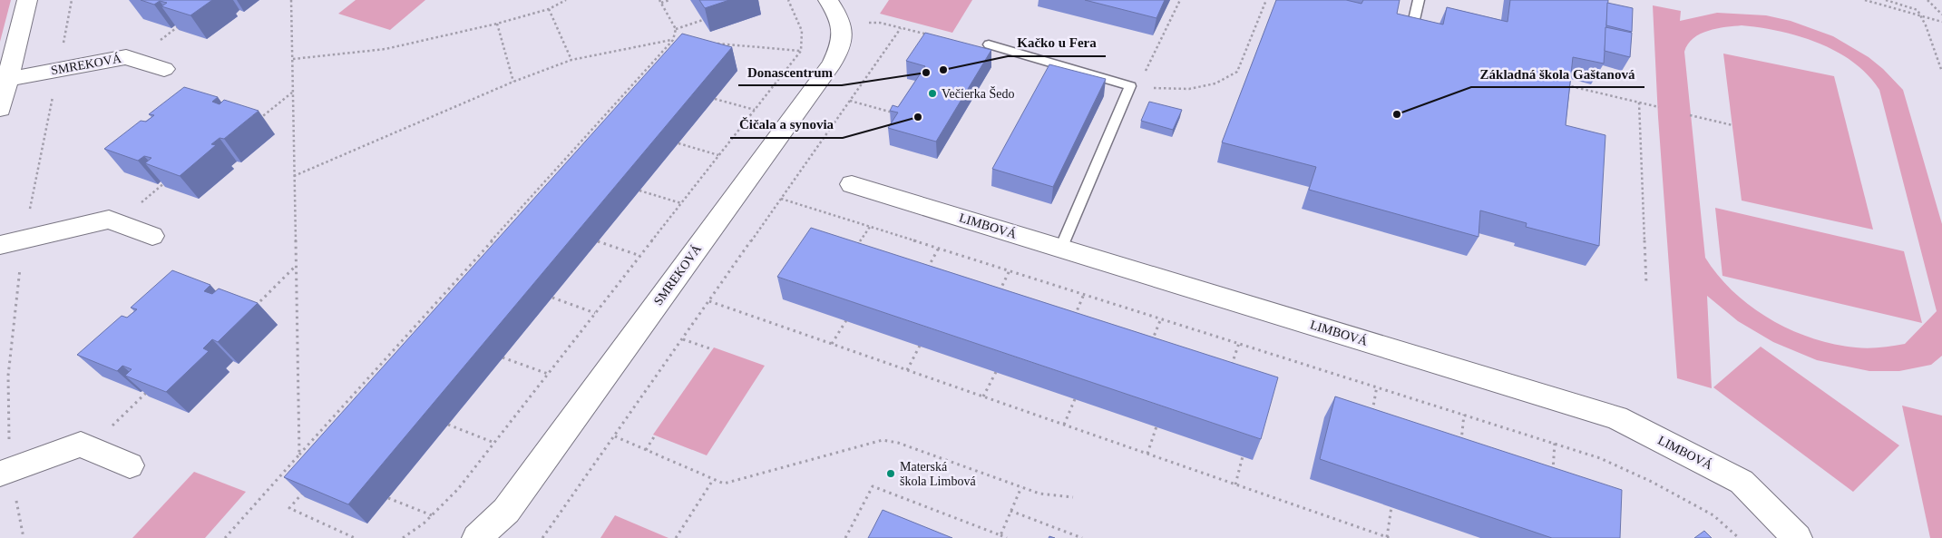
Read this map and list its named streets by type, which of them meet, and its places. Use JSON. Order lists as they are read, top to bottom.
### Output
{
  "streets": {
    "street": ["SMREKOVÁ", "LIMBOVÁ"]
  },
  "places": [
    "Kačko u Fera",
    "Donascentrum",
    "Večierka Šedo",
    "Základná škola Gaštanová",
    "Čičala a synovia",
    "Materská škola Limbová"
  ]
}
